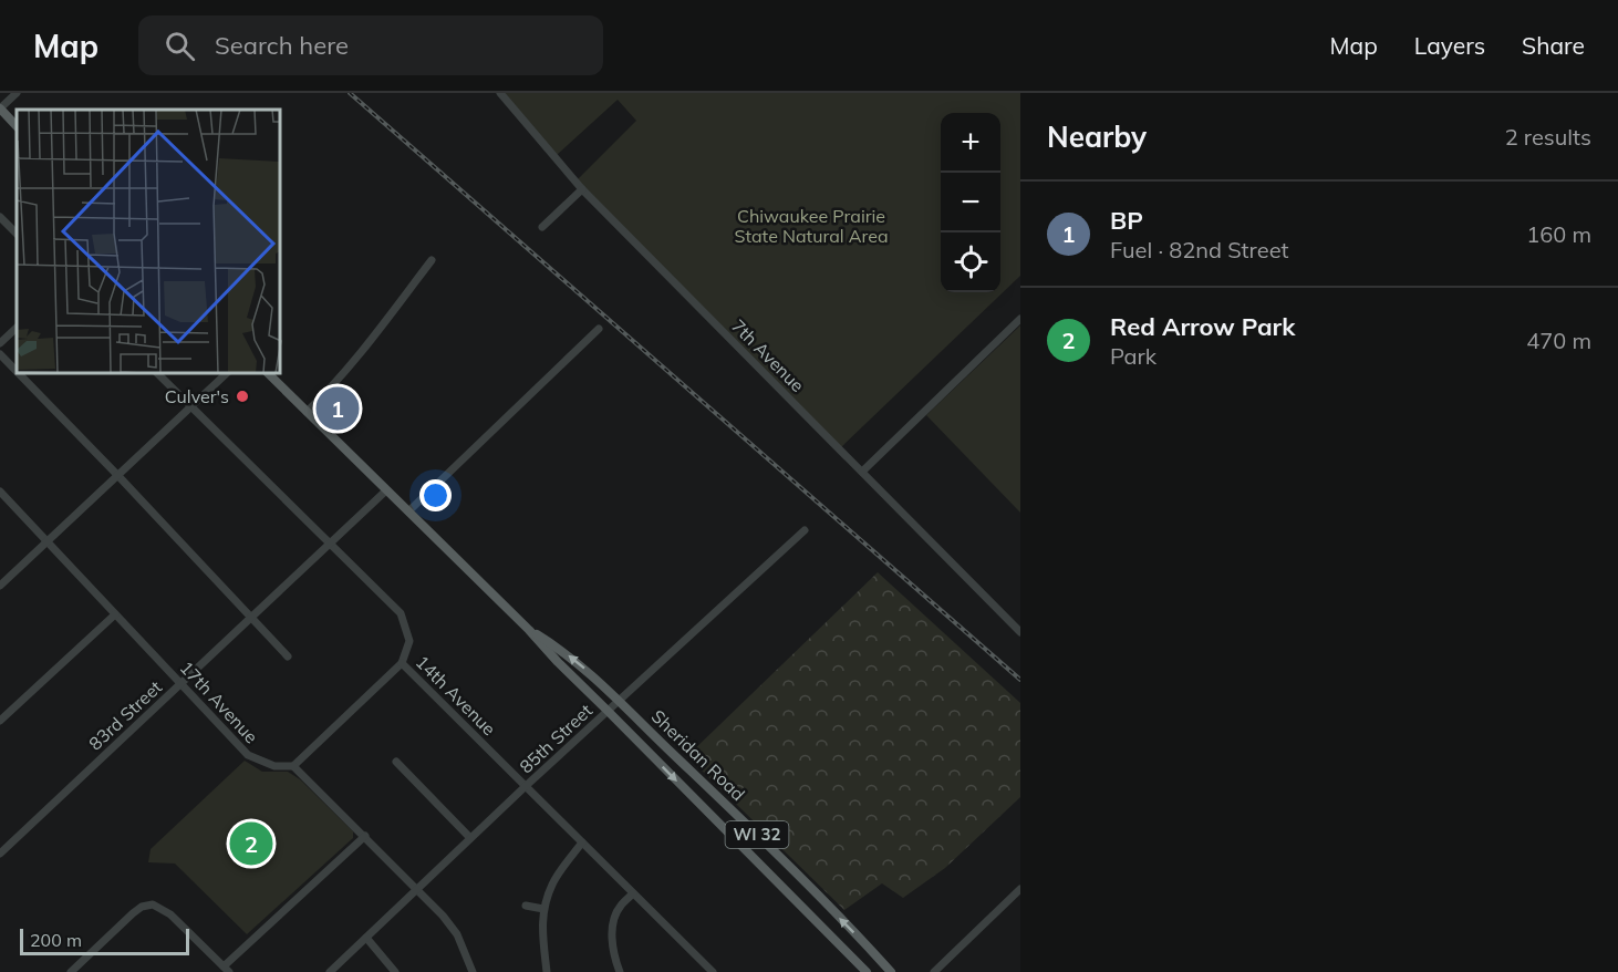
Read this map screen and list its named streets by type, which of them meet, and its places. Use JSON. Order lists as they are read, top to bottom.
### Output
{
  "streets": {
    "main road": ["Sheridan Road", "WI 32"],
    "street": [
      "7th Avenue",
      "14th Avenue",
      "17th Avenue",
      "83rd Street",
      "85th Street"
    ]
  },
  "crossings": [
    ["14th Avenue", "83rd Street"],
    ["14th Avenue", "85th Street"],
    ["17th Avenue", "83rd Street"],
    ["83rd Street", "Sheridan Road"],
    ["85th Street", "Sheridan Road"]
  ],
  "parks": ["Chiwaukee Prairie State Natural Area"],
  "places": ["Culver's"],
  "scale_bar": "200 m",
  "page": {
    "header": "Map",
    "search": "Search here",
    "nav": ["Map", "Layers", "Share"],
    "heading": ["Nearby", "2 results"],
    "map_buttons": ["+", "−"],
    "list": [
      {
        "mark": "1",
        "name": "BP",
        "note": "Fuel · 82nd Street",
        "value": "160 m"
      },
      {
        "mark": "2",
        "name": "Red Arrow Park",
        "note": "Park",
        "value": "470 m"
      }
    ],
    "pins": ["1", "2"],
    "scale": "200 m"
  }
}
